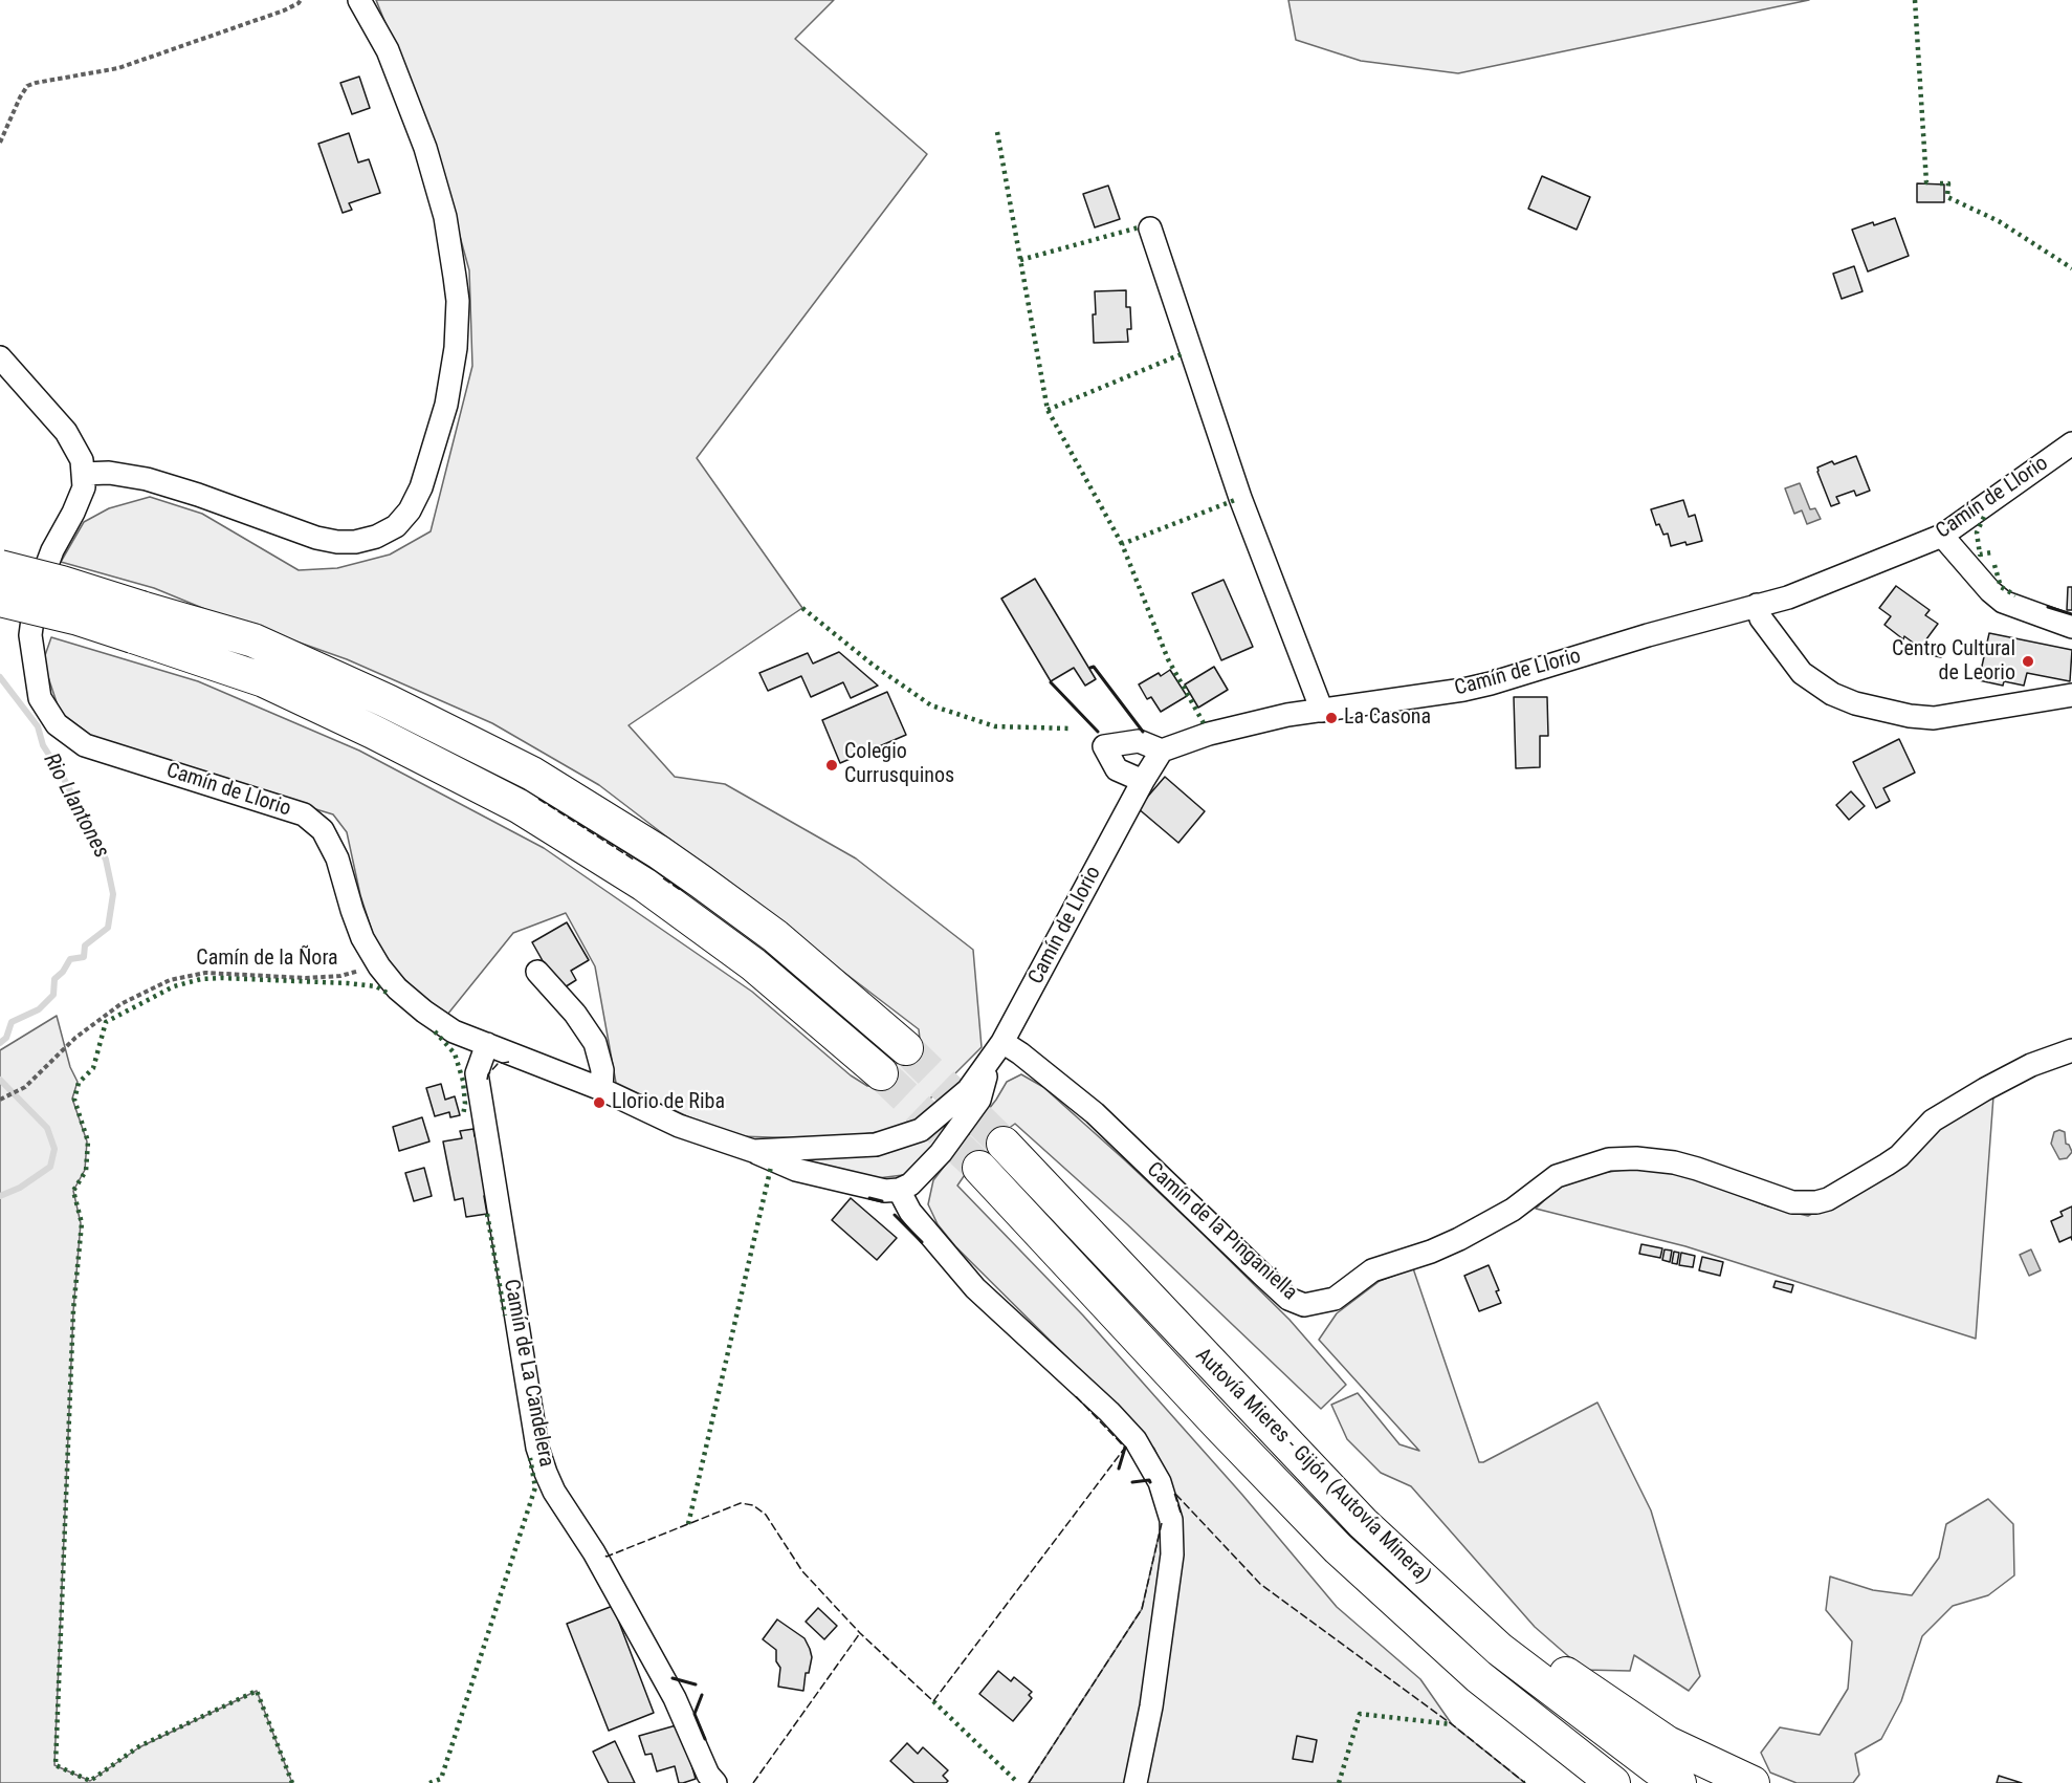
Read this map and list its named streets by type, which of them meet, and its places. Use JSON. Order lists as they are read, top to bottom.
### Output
{
  "streets": {
    "highway": ["Autovía Mieres - Gijón (Autovía Minera)"],
    "street": ["Camín de Llorio", "Camín de la Pinganiella", "Camín de La Candelera"],
    "path": ["Camín de la Ñora"]
  },
  "crossings": [
    ["Camín de Llorio", "Camín de la Ñora"],
    ["Camín de Llorio", "Camín de la Pinganiella"],
    ["Camín de Llorio", "Camín de La Candelera"]
  ],
  "water": ["Rio Llantones"],
  "places": [
    "Centro Cultural de Leorio",
    "La Casona",
    "Colegio Currusquinos",
    "Llorio de Riba"
  ]
}
